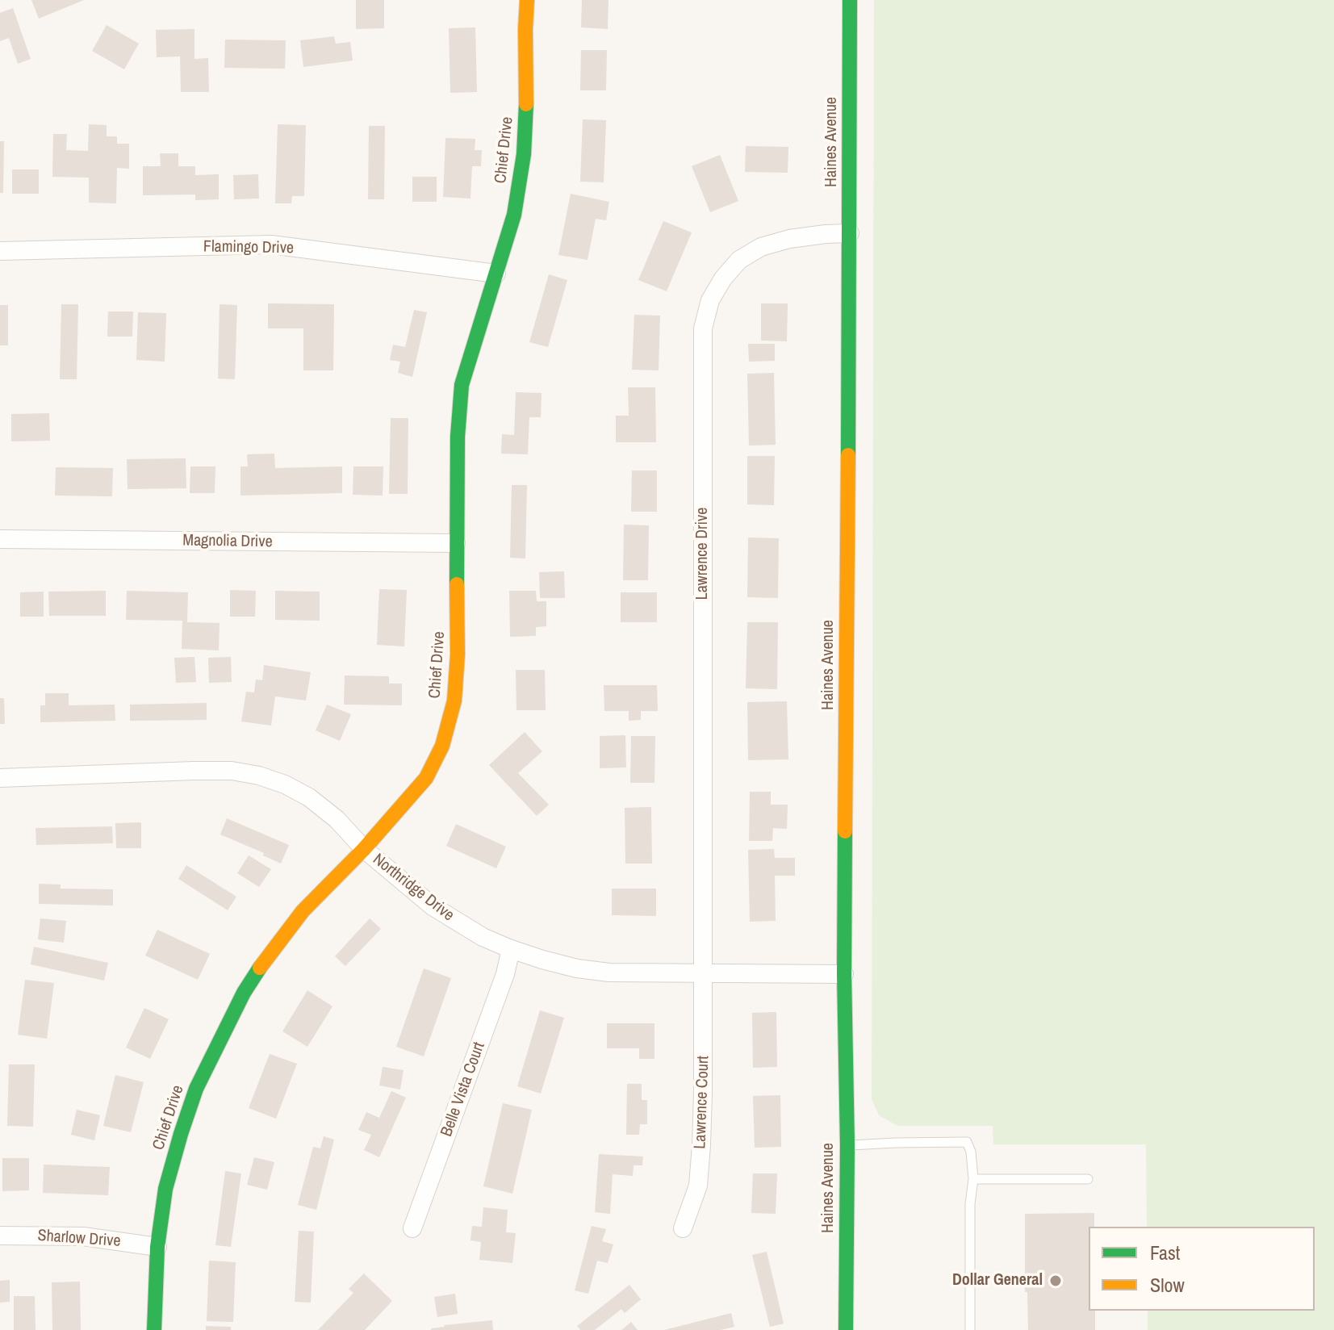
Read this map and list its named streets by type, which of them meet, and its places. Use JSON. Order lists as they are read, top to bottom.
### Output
{
  "streets": {
    "street": [
      "Haines Avenue",
      "Chief Drive",
      "Flamingo Drive",
      "Magnolia Drive",
      "Lawrence Drive",
      "Northridge Drive",
      "Belle Vista Court",
      "Lawrence Court",
      "Sharlow Drive"
    ]
  },
  "crossings": [
    ["Haines Avenue", "Lawrence Drive"],
    ["Haines Avenue", "Northridge Drive"],
    ["Chief Drive", "Flamingo Drive"],
    ["Chief Drive", "Magnolia Drive"],
    ["Chief Drive", "Northridge Drive"],
    ["Chief Drive", "Sharlow Drive"],
    ["Lawrence Drive", "Northridge Drive"],
    ["Lawrence Drive", "Lawrence Court"],
    ["Northridge Drive", "Belle Vista Court"],
    ["Northridge Drive", "Lawrence Court"]
  ],
  "places": ["Dollar General"],
  "legend": ["Fast", "Slow"]
}
